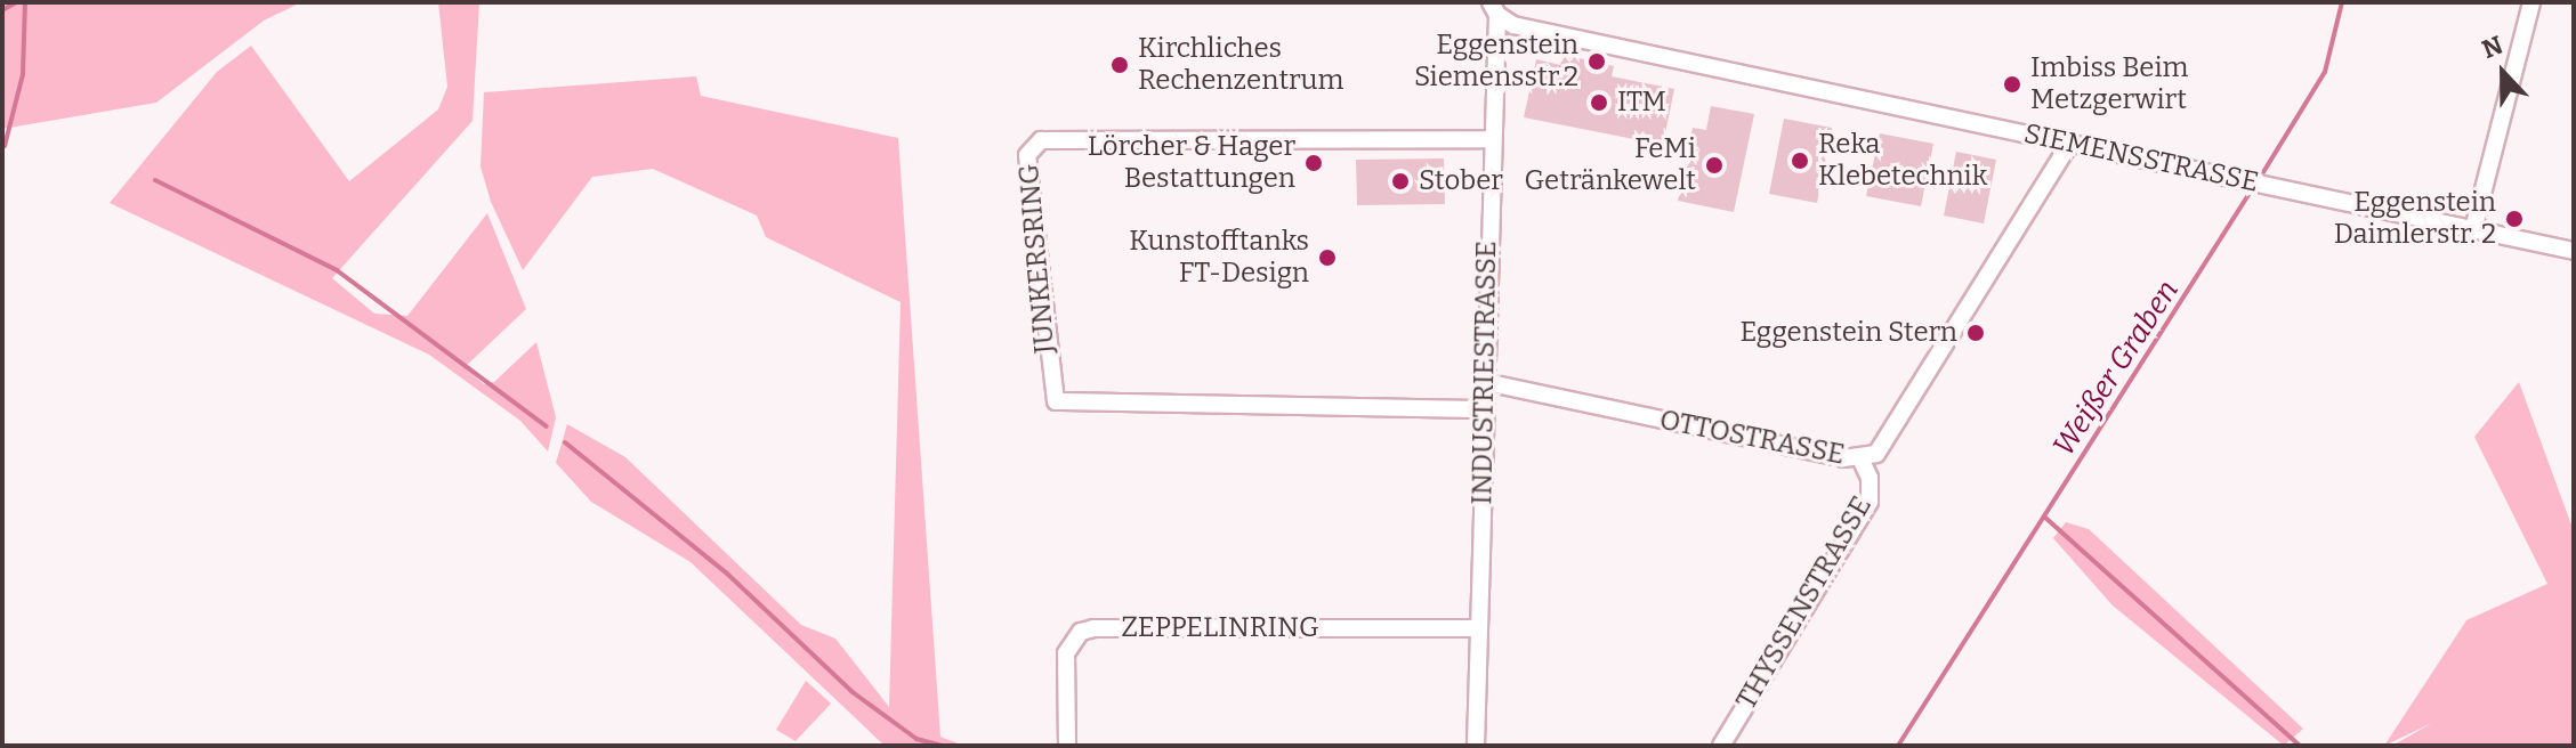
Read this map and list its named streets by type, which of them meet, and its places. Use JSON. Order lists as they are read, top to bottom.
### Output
{
  "streets": {
    "street": [
      "SIEMENSSTRASSE",
      "JUNKERSRING",
      "INDUSTRIESTRASSE",
      "OTTOSTRASSE",
      "THYSSENSTRASSE",
      "ZEPPELINRING"
    ]
  },
  "crossings": [
    ["SIEMENSSTRASSE", "INDUSTRIESTRASSE"],
    ["SIEMENSSTRASSE", "OTTOSTRASSE"],
    ["JUNKERSRING", "INDUSTRIESTRASSE"],
    ["INDUSTRIESTRASSE", "OTTOSTRASSE"],
    ["INDUSTRIESTRASSE", "ZEPPELINRING"],
    ["OTTOSTRASSE", "THYSSENSTRASSE"]
  ],
  "water": ["Weißer Graben"],
  "places": [
    "Eggenstein Siemensstr.2",
    "Kirchliches Rechenzentrum",
    "Imbiss Beim Metzgerwirt",
    "ITM",
    "Reka Klebetechnik",
    "Lörcher & Hager Bestattungen",
    "FeMi Getränkewelt",
    "Stober",
    "Eggenstein Daimlerstr. 2",
    "Kunstofftanks FT-Design",
    "Eggenstein Stern"
  ],
  "north": "top"
}
